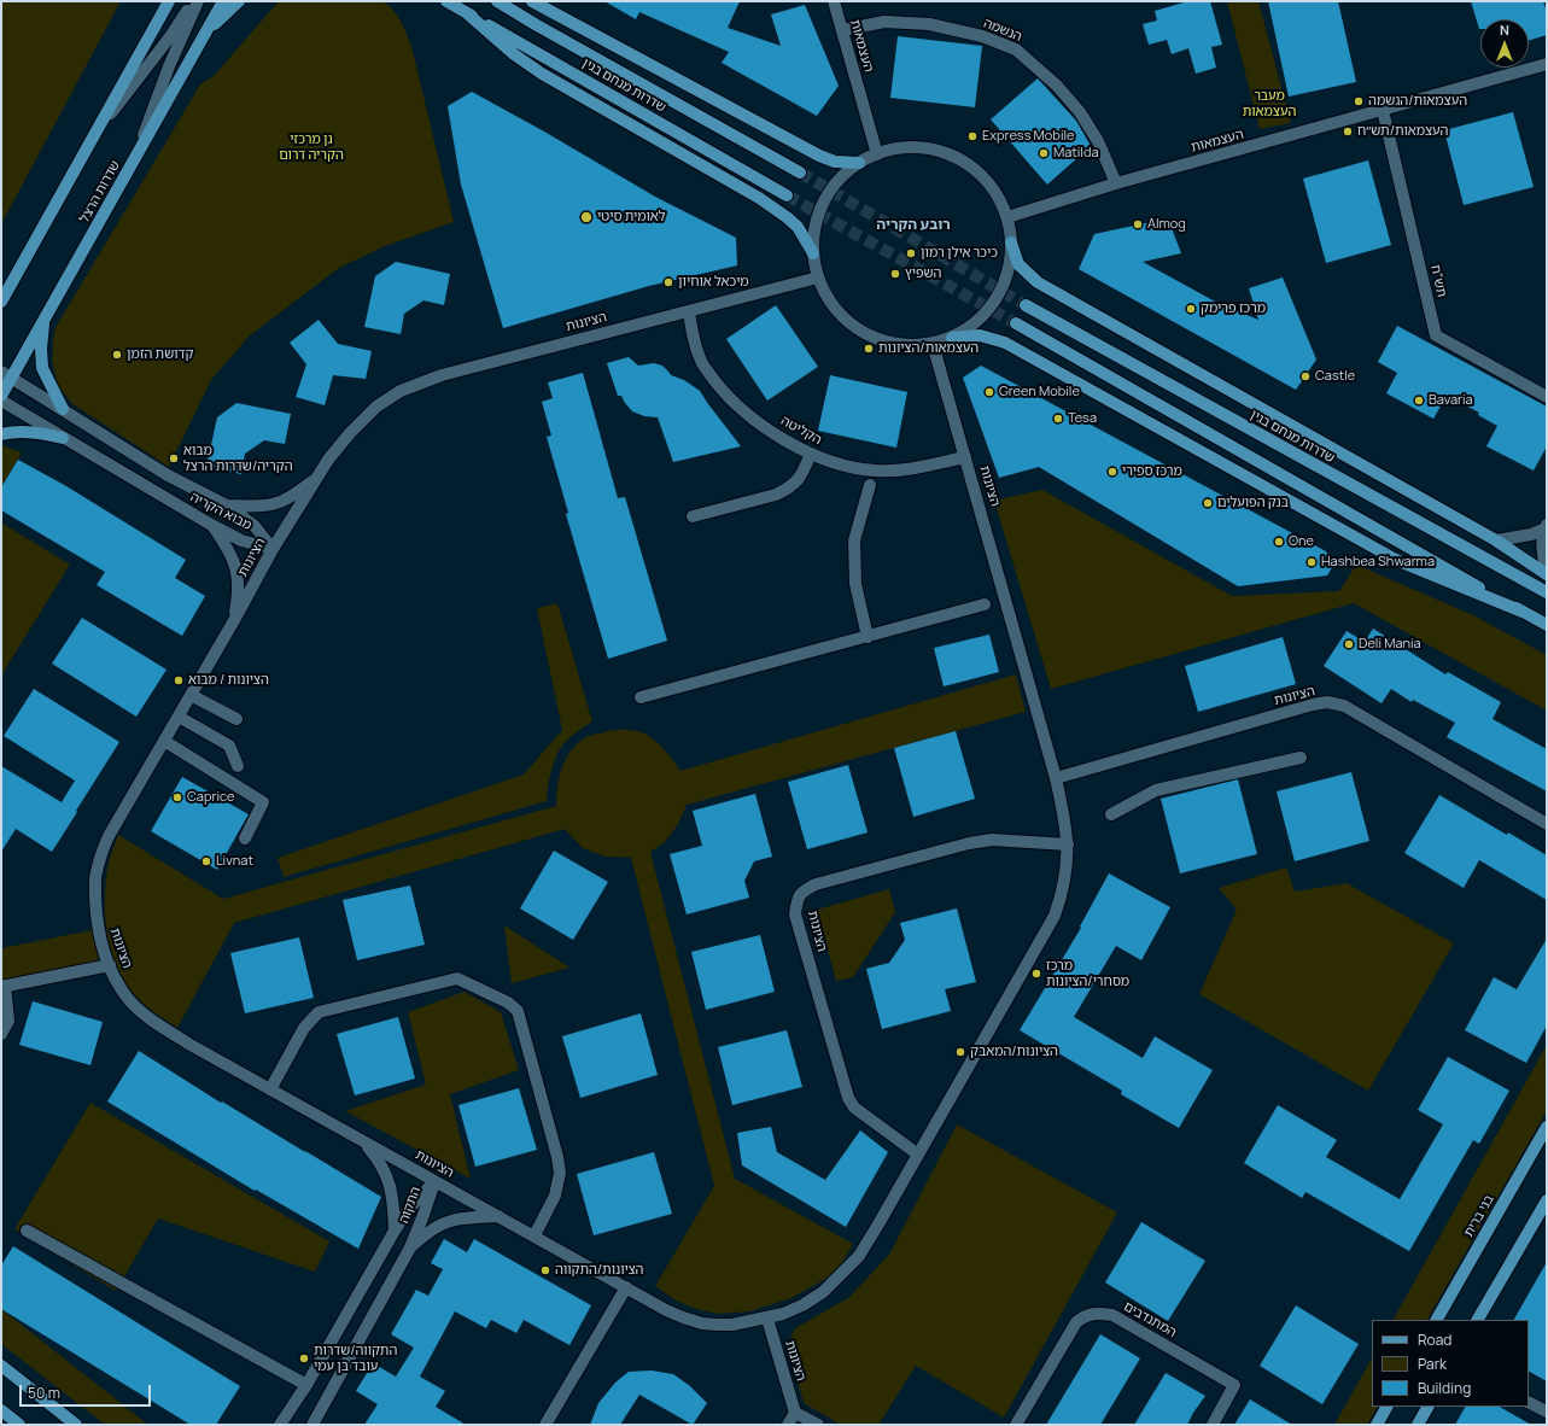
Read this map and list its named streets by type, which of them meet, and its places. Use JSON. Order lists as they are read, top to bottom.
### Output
{
  "streets": {
    "main road": ["שדרות מנחם בגין", "שדרות הרצל", "בני ברית"],
    "street": [
      "הנשמה",
      "העצמאות",
      "תש\"ח",
      "הציונות",
      "הקליטה",
      "מבוא הקריה",
      "התקוה",
      "המתנדבים"
    ]
  },
  "crossings": [
    ["הנשמה", "העצמאות"],
    ["העצמאות", "תש\"ח"],
    ["שדרות הרצל", "מבוא הקריה"],
    ["הציונות", "הקליטה"],
    ["הציונות", "מבוא הקריה"],
    ["הציונות", "התקוה"]
  ],
  "districts": ["רובע הקריה"],
  "parks": ["מעבר העצמאות", "גן מרכזי הקריה דרום"],
  "places": [
    "העצמאות/הגשמה",
    "העצמאות/תש״ח",
    "Express Mobile",
    "Matilda",
    "לאומית סיטי",
    "Almog",
    "כיכר אילן רמון",
    "השפיץ",
    "מיכאל אוחיון",
    "מרכז פרימק",
    "העצמאות/הציונות",
    "קדושת הזמן",
    "Castle",
    "Green Mobile",
    "Bavaria",
    "Tesa",
    "מבוא הקריה/שדרות הרצל",
    "מרכז ספירי",
    "בנק הפועלים",
    "One",
    "Hashbea Shwarma",
    "Deli Mania",
    "הציונות / מבוא",
    "Caprice",
    "Livnat",
    "מרכז מסחרי/הציונות",
    "הציונות/המאבק",
    "הציונות/התקווה",
    "התקווה/שדרות עובד בן עמי"
  ],
  "legend": ["Road", "Park", "Building"],
  "scale_bar": "50 m",
  "north": "top"
}
